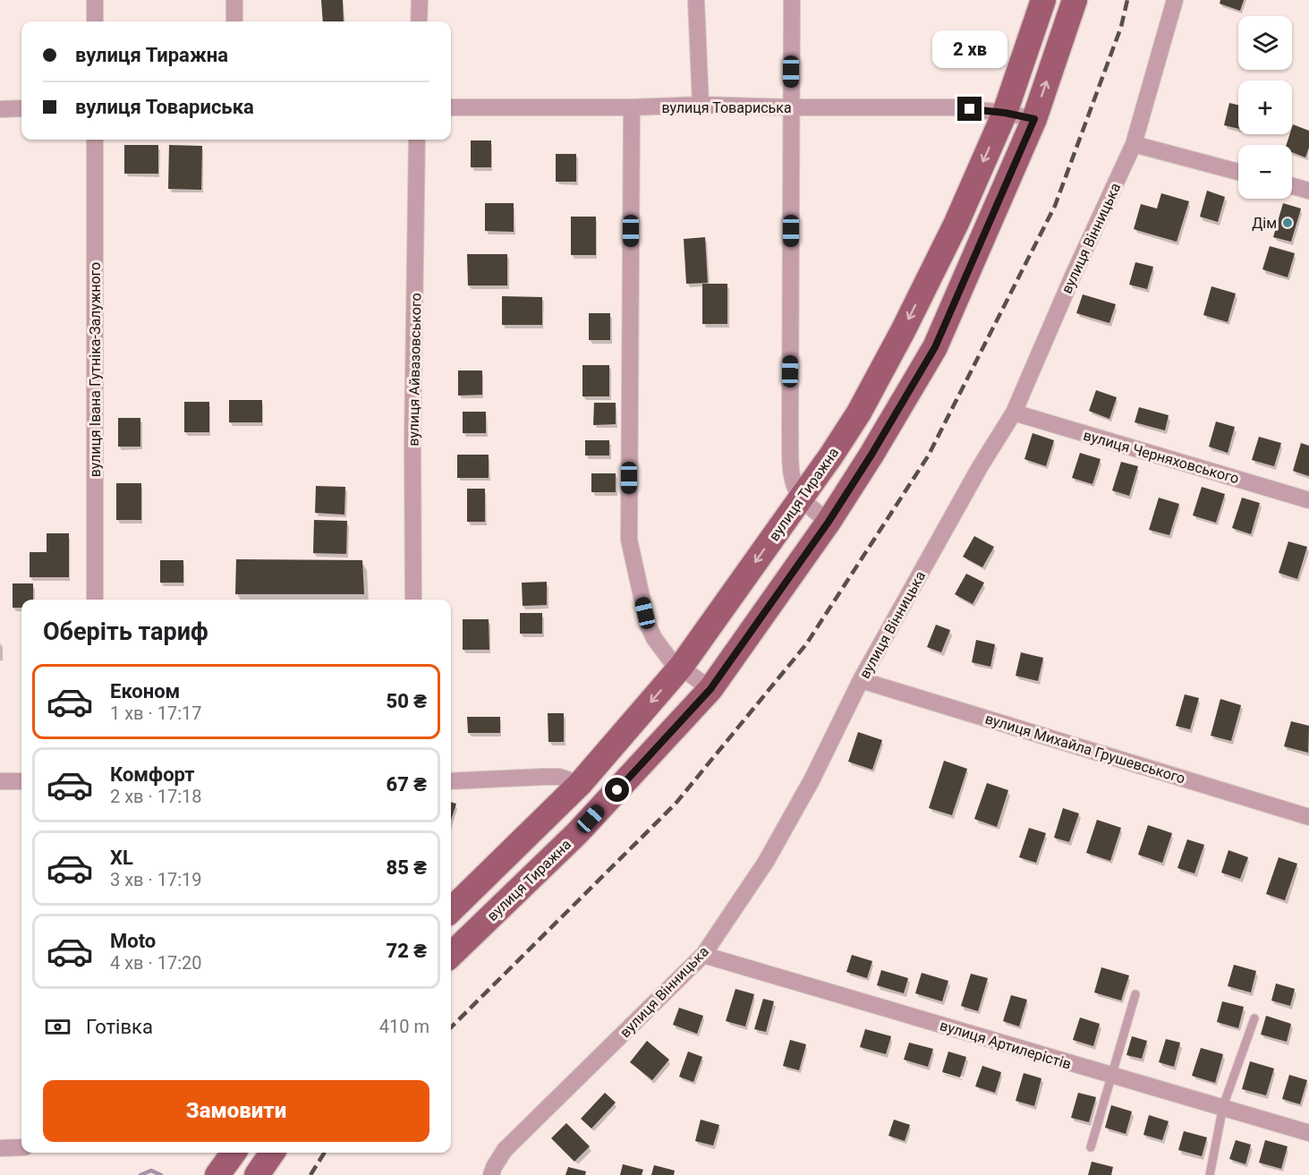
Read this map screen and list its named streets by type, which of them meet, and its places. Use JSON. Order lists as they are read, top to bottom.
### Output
{
  "streets": {
    "main road": ["вулиця Тиражна"],
    "street": [
      "вулиця Товариська",
      "вулиця Вінницька",
      "вулиця Івана Гутніка-Залужного",
      "вулиця Айвазовського",
      "вулиця Черняховського",
      "вулиця Михайла Грушевського",
      "вулиця Артилерістів"
    ]
  },
  "crossings": [
    ["вулиця Товариська", "вулиця Тиражна"],
    ["вулиця Вінницька", "вулиця Черняховського"],
    ["вулиця Вінницька", "вулиця Михайла Грушевського"],
    ["вулиця Вінницька", "вулиця Артилерістів"]
  ],
  "places": ["Дім"],
  "page": {
    "map_buttons": ["+", "−"],
    "banner": ["вулиця Тиражна", "вулиця Товариська"],
    "bubble": "2 хв",
    "heading": "Оберіть тариф",
    "list": [
      {
        "name": "Економ",
        "note": "1 хв · 17:17",
        "value": "50 ₴"
      },
      {
        "name": "Комфорт",
        "note": "2 хв · 17:18",
        "value": "67 ₴"
      },
      {
        "name": "XL",
        "note": "3 хв · 17:19",
        "value": "85 ₴"
      },
      {
        "name": "Moto",
        "note": "4 хв · 17:20",
        "value": "72 ₴"
      }
    ],
    "pay": ["Готівка", "410 m"],
    "buttons": "Замовити"
  }
}
